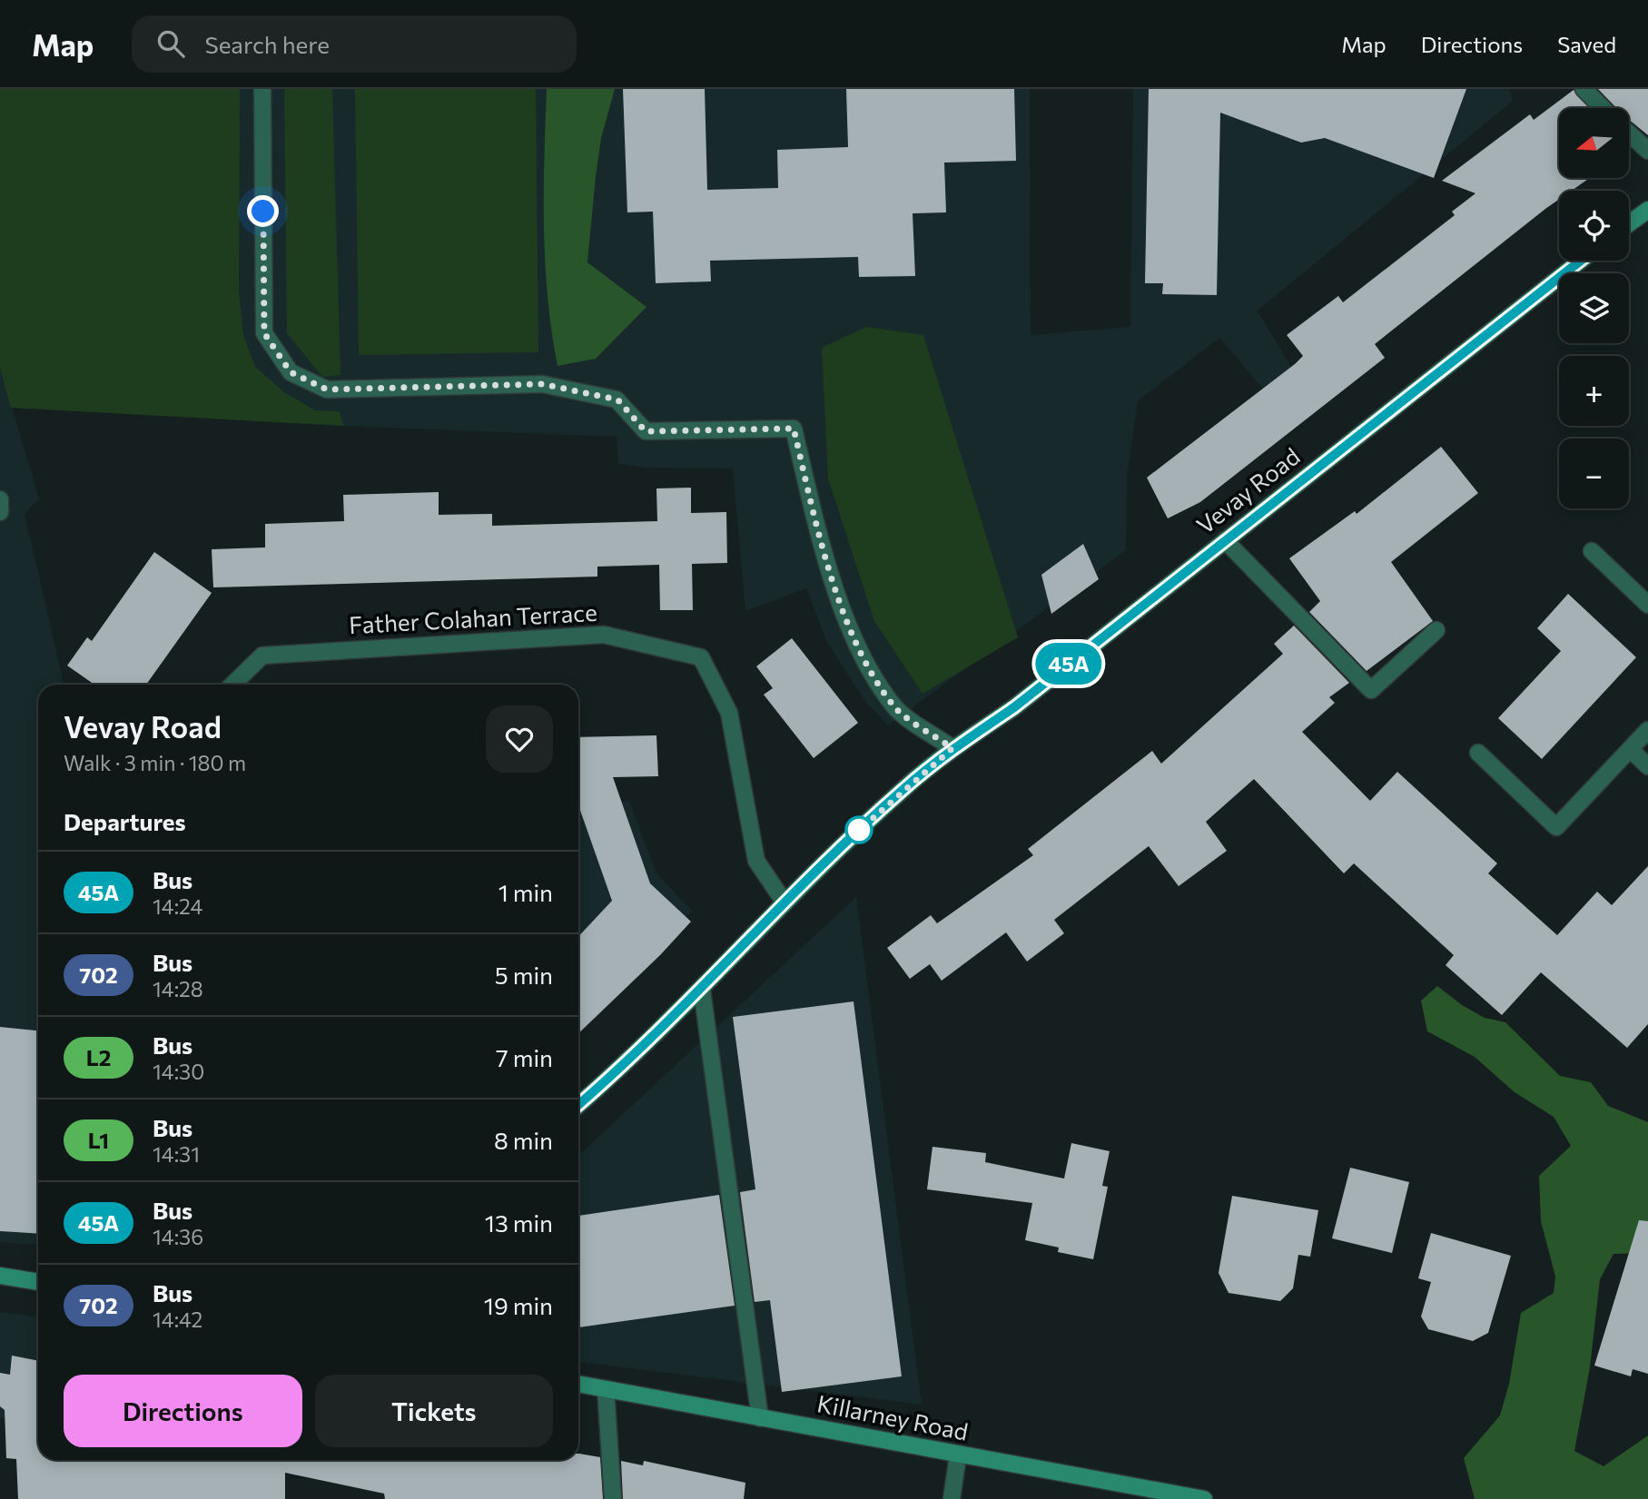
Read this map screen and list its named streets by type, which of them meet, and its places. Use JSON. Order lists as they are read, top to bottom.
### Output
{
  "streets": {
    "main road": ["Vevay Road", "Killarney Road"],
    "street": ["Father Colahan Terrace"]
  },
  "crossings": [
    ["Vevay Road", "Father Colahan Terrace"]
  ],
  "lines": ["bus line 45A"],
  "north": "left",
  "page": {
    "header": "Map",
    "search": "Search here",
    "nav": ["Map", "Directions", "Saved"],
    "on_map": "45A",
    "map_buttons": ["+", "−"],
    "heading": [
      ["Vevay Road", "Walk · 3 min · 180 m"],
      "Departures"
    ],
    "list": [
      {
        "mark": "45A",
        "name": "Bus",
        "note": "14:24",
        "value": "1 min"
      },
      {
        "mark": "702",
        "name": "Bus",
        "note": "14:28",
        "value": "5 min"
      },
      {
        "mark": "L2",
        "name": "Bus",
        "note": "14:30",
        "value": "7 min"
      },
      {
        "mark": "L1",
        "name": "Bus",
        "note": "14:31",
        "value": "8 min"
      },
      {
        "mark": "45A",
        "name": "Bus",
        "note": "14:36",
        "value": "13 min"
      },
      {
        "mark": "702",
        "name": "Bus",
        "note": "14:42",
        "value": "19 min"
      }
    ],
    "buttons": ["Directions", "Tickets"]
  }
}
